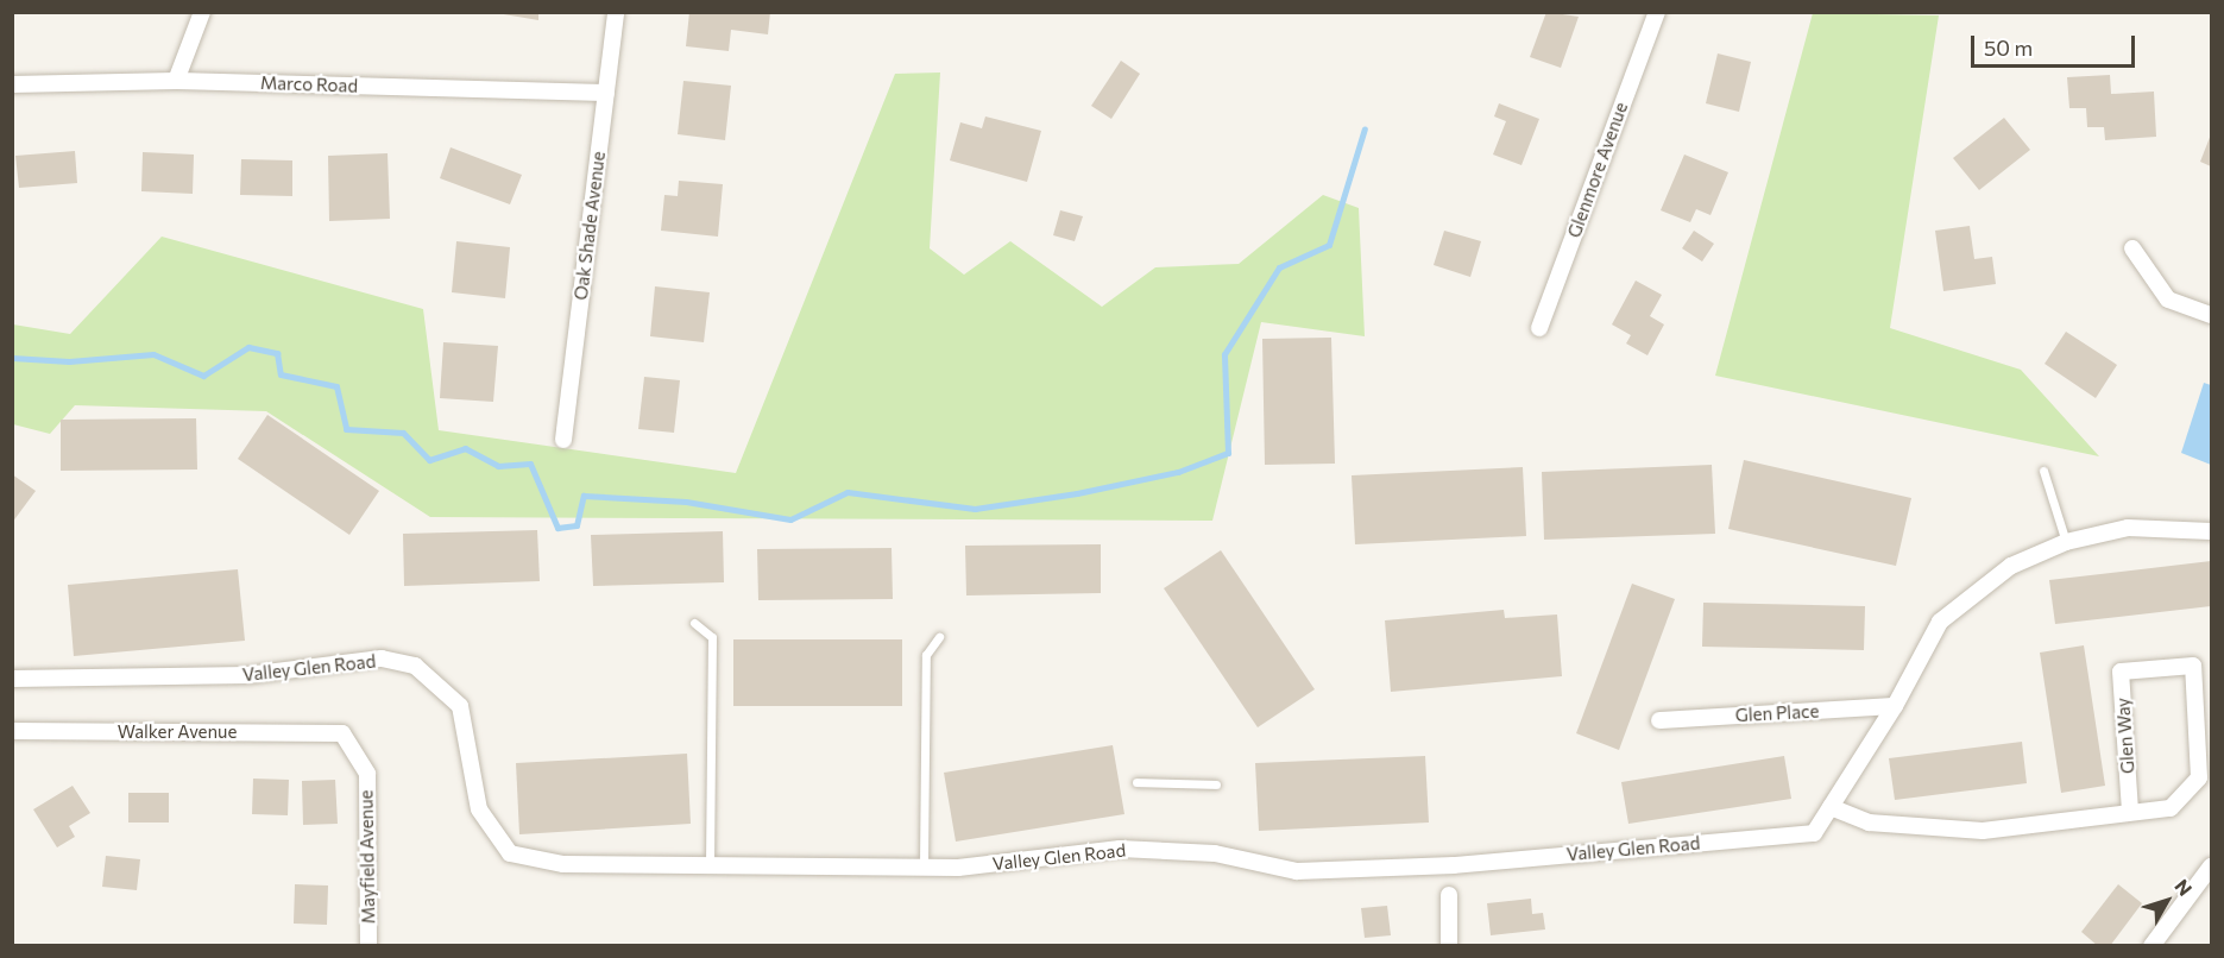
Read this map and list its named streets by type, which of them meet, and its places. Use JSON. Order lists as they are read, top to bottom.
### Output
{
  "streets": {
    "street": [
      "Marco Road",
      "Glenmore Avenue",
      "Oak Shade Avenue",
      "Valley Glen Road",
      "Glen Place",
      "Walker Avenue",
      "Glen Way",
      "Mayfield Avenue"
    ]
  },
  "crossings": [
    ["Marco Road", "Oak Shade Avenue"],
    ["Valley Glen Road", "Glen Place"],
    ["Valley Glen Road", "Glen Way"],
    ["Walker Avenue", "Mayfield Avenue"]
  ],
  "scale_bar": "50 m",
  "north": "top right"
}
